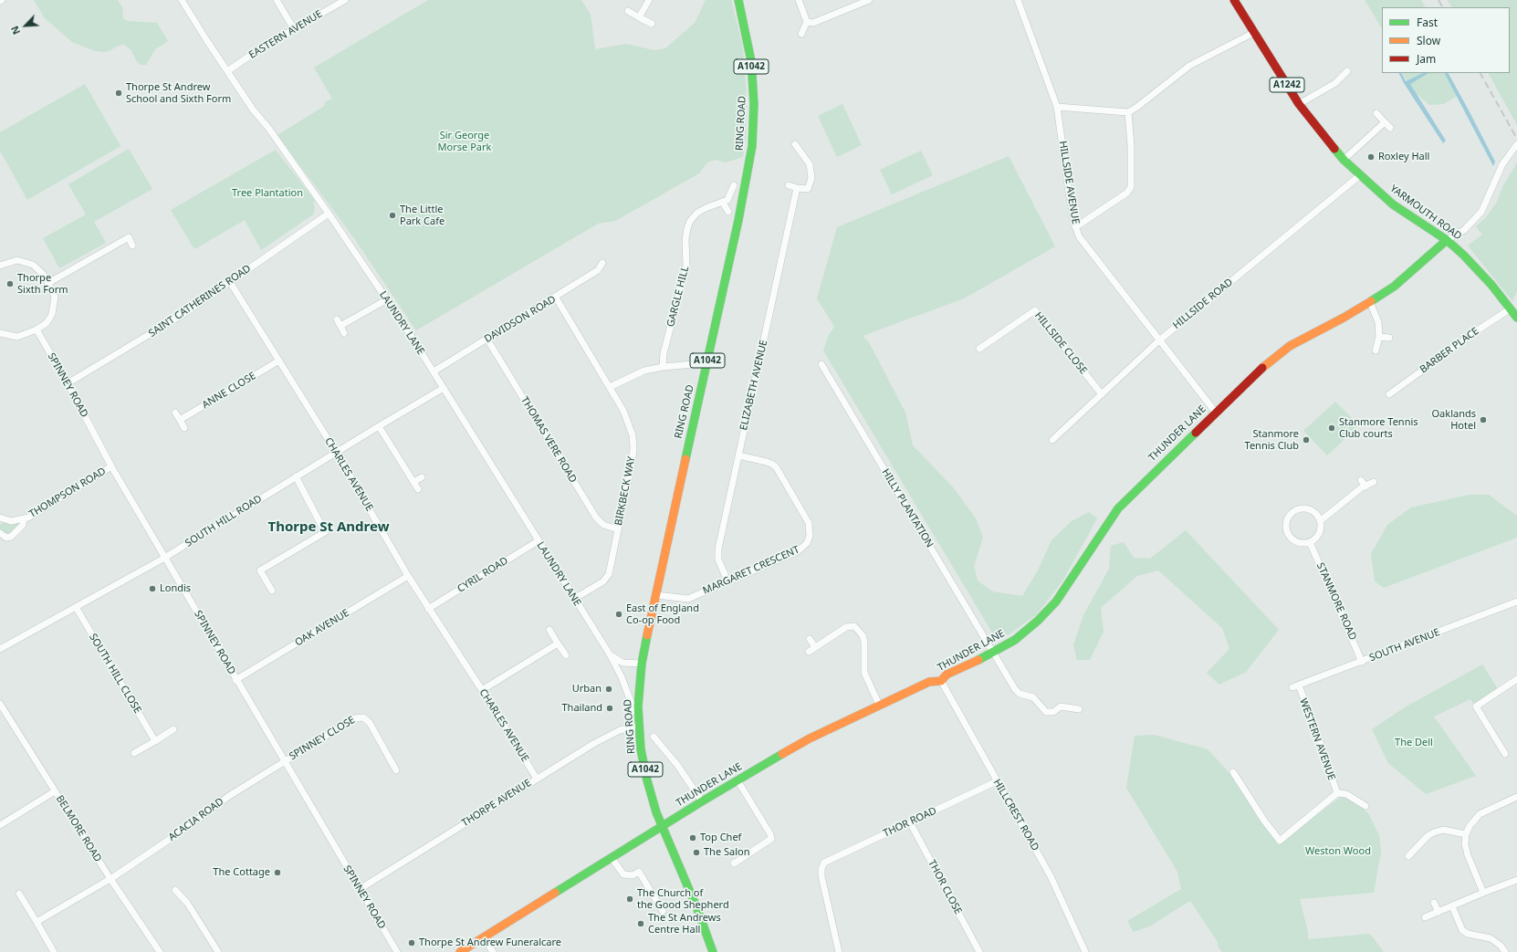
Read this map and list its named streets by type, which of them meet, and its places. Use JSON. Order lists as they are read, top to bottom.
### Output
{
  "streets": {
    "main road": [
      "A1042",
      "A1242",
      "RING ROAD",
      "YARMOUTH ROAD",
      "THUNDER LANE"
    ],
    "street": [
      "EASTERN AVENUE",
      "HILLSIDE AVENUE",
      "GARGLE HILL",
      "SAINT CATHERINES ROAD",
      "HILLSIDE ROAD",
      "DAVIDSON ROAD",
      "LAUNDRY LANE",
      "HILLSIDE CLOSE",
      "BARBER PLACE",
      "SPINNEY ROAD",
      "ELIZABETH AVENUE",
      "ANNE CLOSE",
      "THOMAS VERE ROAD",
      "CHARLES AVENUE",
      "BIRKBECK WAY",
      "THOMPSON ROAD",
      "HILLY PLANTATION",
      "SOUTH HILL ROAD",
      "MARGARET CRESCENT",
      "CYRIL ROAD",
      "STANMORE ROAD",
      "OAK AVENUE",
      "SOUTH AVENUE",
      "SOUTH HILL CLOSE",
      "SPINNEY CLOSE",
      "WESTERN AVENUE",
      "THORPE AVENUE",
      "HILLCREST ROAD",
      "ACACIA ROAD",
      "THOR ROAD",
      "BELMORE ROAD",
      "THOR CLOSE"
    ]
  },
  "crossings": [
    ["EASTERN AVENUE", "LAUNDRY LANE"],
    ["A1042", "RING ROAD"],
    ["A1042", "THUNDER LANE"],
    ["RING ROAD", "LAUNDRY LANE"],
    ["RING ROAD", "THUNDER LANE"],
    ["RING ROAD", "MARGARET CRESCENT"],
    ["RING ROAD", "THORPE AVENUE"],
    ["HILLSIDE AVENUE", "HILLSIDE ROAD"],
    ["HILLSIDE AVENUE", "THUNDER LANE"],
    ["YARMOUTH ROAD", "HILLSIDE ROAD"],
    ["YARMOUTH ROAD", "BARBER PLACE"],
    ["YARMOUTH ROAD", "THUNDER LANE"],
    ["SAINT CATHERINES ROAD", "LAUNDRY LANE"],
    ["SAINT CATHERINES ROAD", "SPINNEY ROAD"],
    ["SAINT CATHERINES ROAD", "CHARLES AVENUE"],
    ["HILLSIDE ROAD", "HILLSIDE CLOSE"],
    ["DAVIDSON ROAD", "LAUNDRY LANE"],
    ["DAVIDSON ROAD", "THOMAS VERE ROAD"],
    ["DAVIDSON ROAD", "BIRKBECK WAY"],
    ["LAUNDRY LANE", "BIRKBECK WAY"],
    ["LAUNDRY LANE", "SOUTH HILL ROAD"],
    ["LAUNDRY LANE", "CYRIL ROAD"],
    ["LAUNDRY LANE", "THORPE AVENUE"],
    ["SPINNEY ROAD", "THOMPSON ROAD"],
    ["SPINNEY ROAD", "SOUTH HILL ROAD"],
    ["SPINNEY ROAD", "OAK AVENUE"],
    ["SPINNEY ROAD", "SPINNEY CLOSE"],
    ["SPINNEY ROAD", "THORPE AVENUE"],
    ["SPINNEY ROAD", "ACACIA ROAD"],
    ["ELIZABETH AVENUE", "MARGARET CRESCENT"],
    ["ANNE CLOSE", "CHARLES AVENUE"],
    ["THUNDER LANE", "HILLY PLANTATION"],
    ["THUNDER LANE", "HILLCREST ROAD"],
    ["THOMAS VERE ROAD", "BIRKBECK WAY"],
    ["CHARLES AVENUE", "SOUTH HILL ROAD"],
    ["CHARLES AVENUE", "CYRIL ROAD"],
    ["CHARLES AVENUE", "OAK AVENUE"],
    ["CHARLES AVENUE", "THORPE AVENUE"],
    ["SOUTH HILL ROAD", "SOUTH HILL CLOSE"],
    ["STANMORE ROAD", "SOUTH AVENUE"],
    ["SOUTH AVENUE", "WESTERN AVENUE"],
    ["SPINNEY CLOSE", "ACACIA ROAD"],
    ["HILLCREST ROAD", "THOR ROAD"],
    ["ACACIA ROAD", "BELMORE ROAD"],
    ["THOR ROAD", "THOR CLOSE"]
  ],
  "districts": ["Thorpe St Andrew"],
  "parks": [
    "Sir George Morse Park",
    "Tree Plantation",
    "The Dell",
    "Weston Wood"
  ],
  "places": [
    "Thorpe St Andrew School and Sixth Form",
    "Roxley Hall",
    "The Little Park Cafe",
    "Thorpe Sixth Form",
    "Oaklands Hotel",
    "Stanmore Tennis Club courts",
    "Stanmore Tennis Club",
    "Londis",
    "East of England Co-op Food",
    "Urban",
    "Thailand",
    "Top Chef",
    "The Salon",
    "The Cottage",
    "The Church of the Good Shepherd",
    "The St Andrews Centre Hall",
    "Thorpe St Andrew Funeralcare"
  ],
  "legend": ["Fast", "Slow", "Jam"],
  "north": "bottom left"
}
